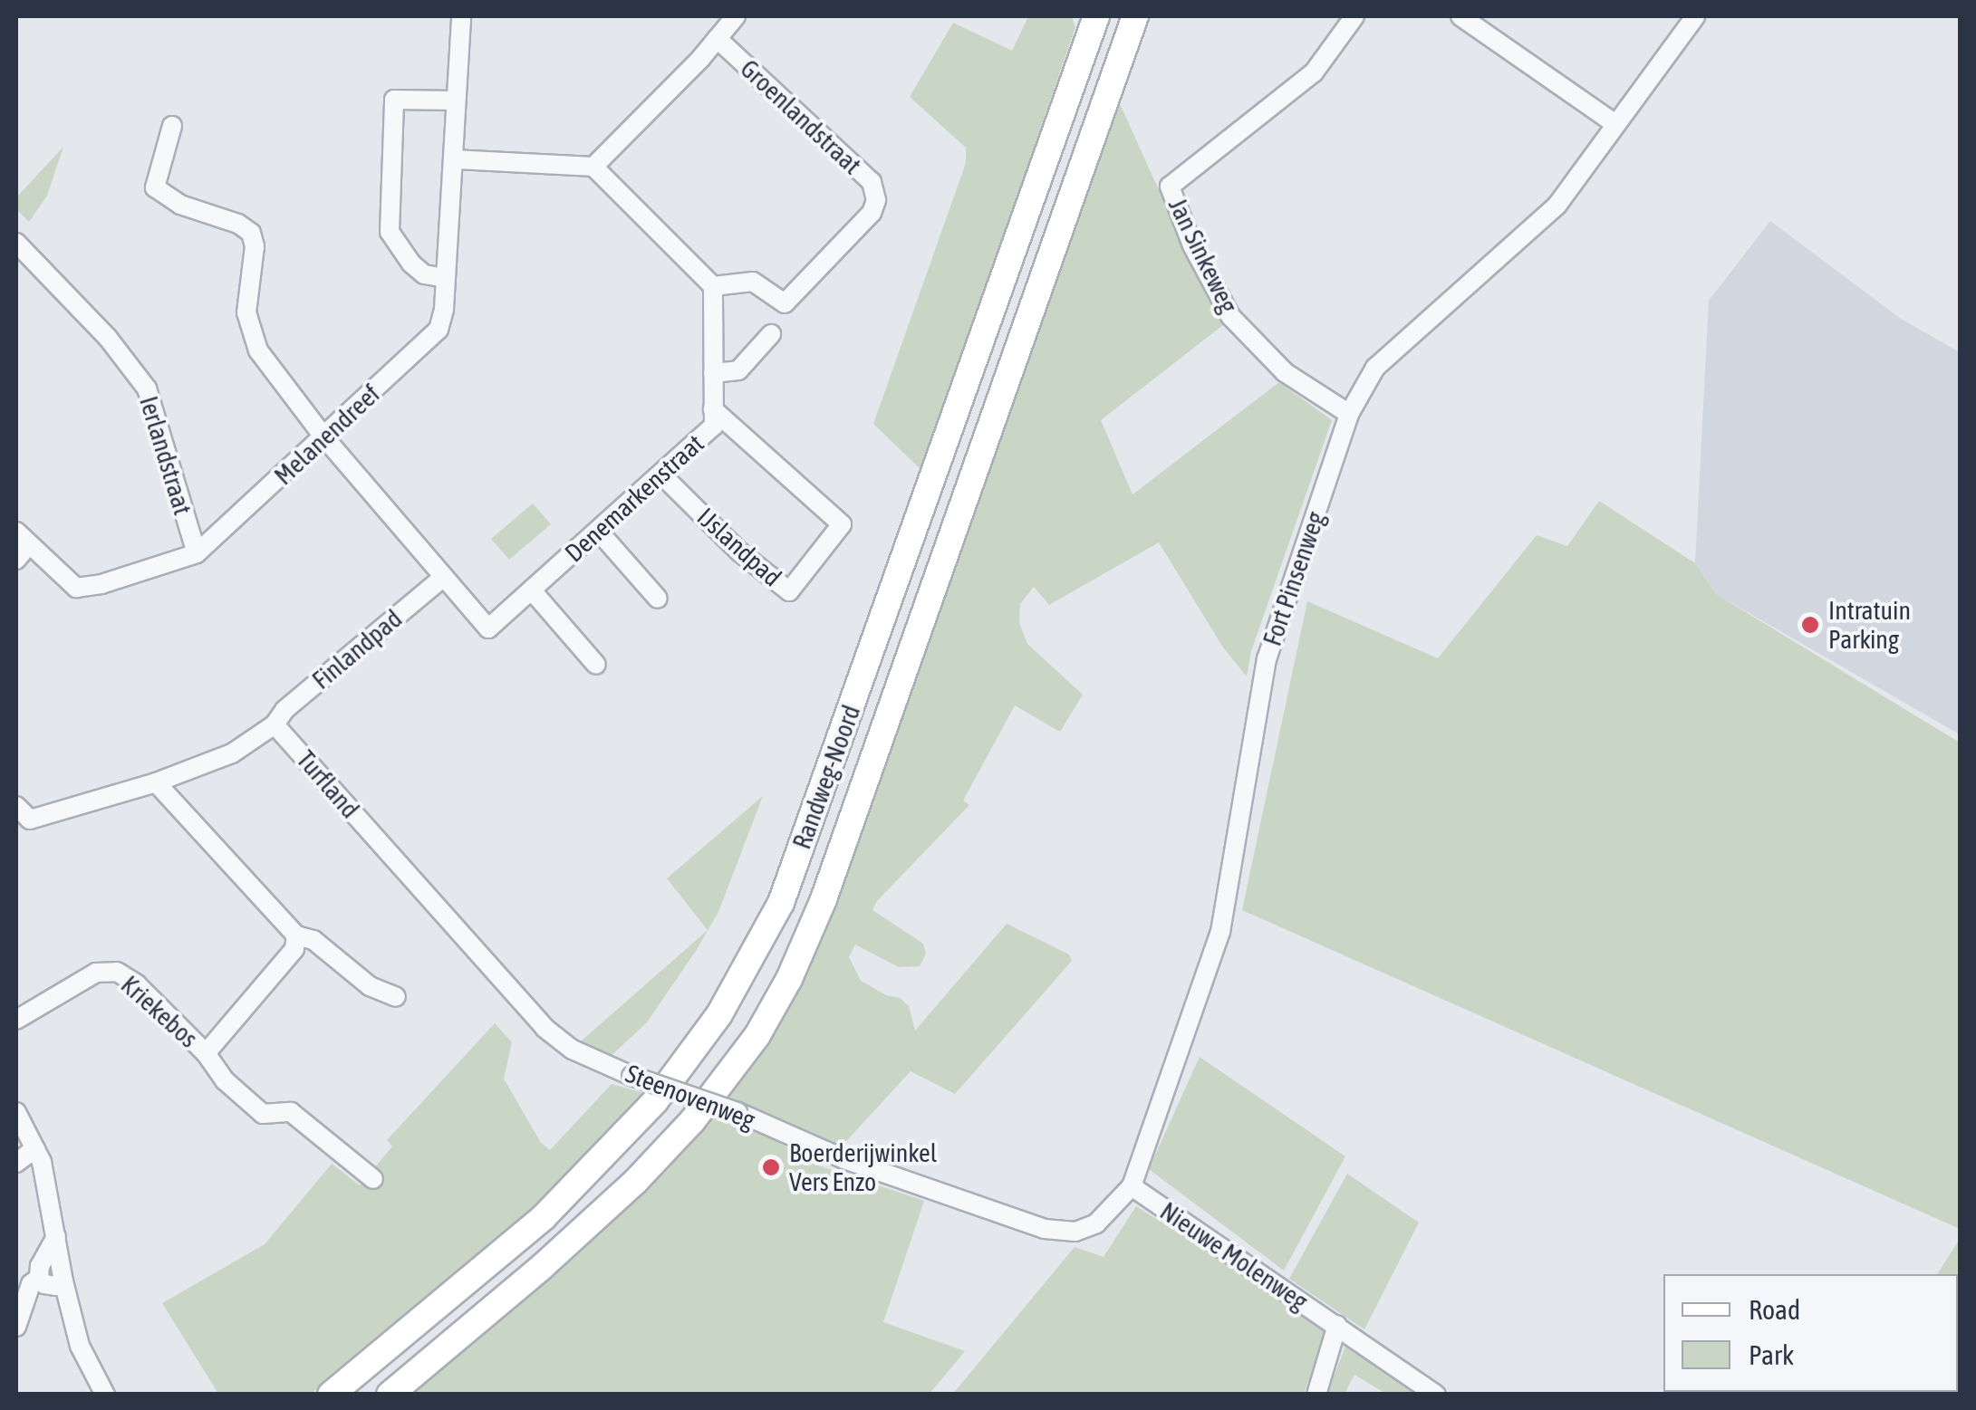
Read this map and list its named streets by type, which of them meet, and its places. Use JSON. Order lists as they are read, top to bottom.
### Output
{
  "streets": {
    "main road": ["Randweg-Noord"],
    "street": [
      "Groenlandstraat",
      "Jan Sinkeweg",
      "Melanendreef",
      "Ierlandstraat",
      "Denemarkenstraat",
      "IJslandpad",
      "Fort Pinsenweg",
      "Finlandpad",
      "Turfland",
      "Kriekebos",
      "Steenovenweg",
      "Nieuwe Molenweg"
    ]
  },
  "crossings": [
    ["Groenlandstraat", "Denemarkenstraat"],
    ["Jan Sinkeweg", "Fort Pinsenweg"],
    ["Melanendreef", "Ierlandstraat"],
    ["Melanendreef", "Denemarkenstraat"],
    ["Denemarkenstraat", "IJslandpad"],
    ["Denemarkenstraat", "Finlandpad"],
    ["Fort Pinsenweg", "Steenovenweg"],
    ["Fort Pinsenweg", "Nieuwe Molenweg"],
    ["Finlandpad", "Turfland"],
    ["Turfland", "Steenovenweg"]
  ],
  "places": ["Intratuin Parking", "Boerderijwinkel Vers Enzo"],
  "legend": ["Road", "Park"]
}
